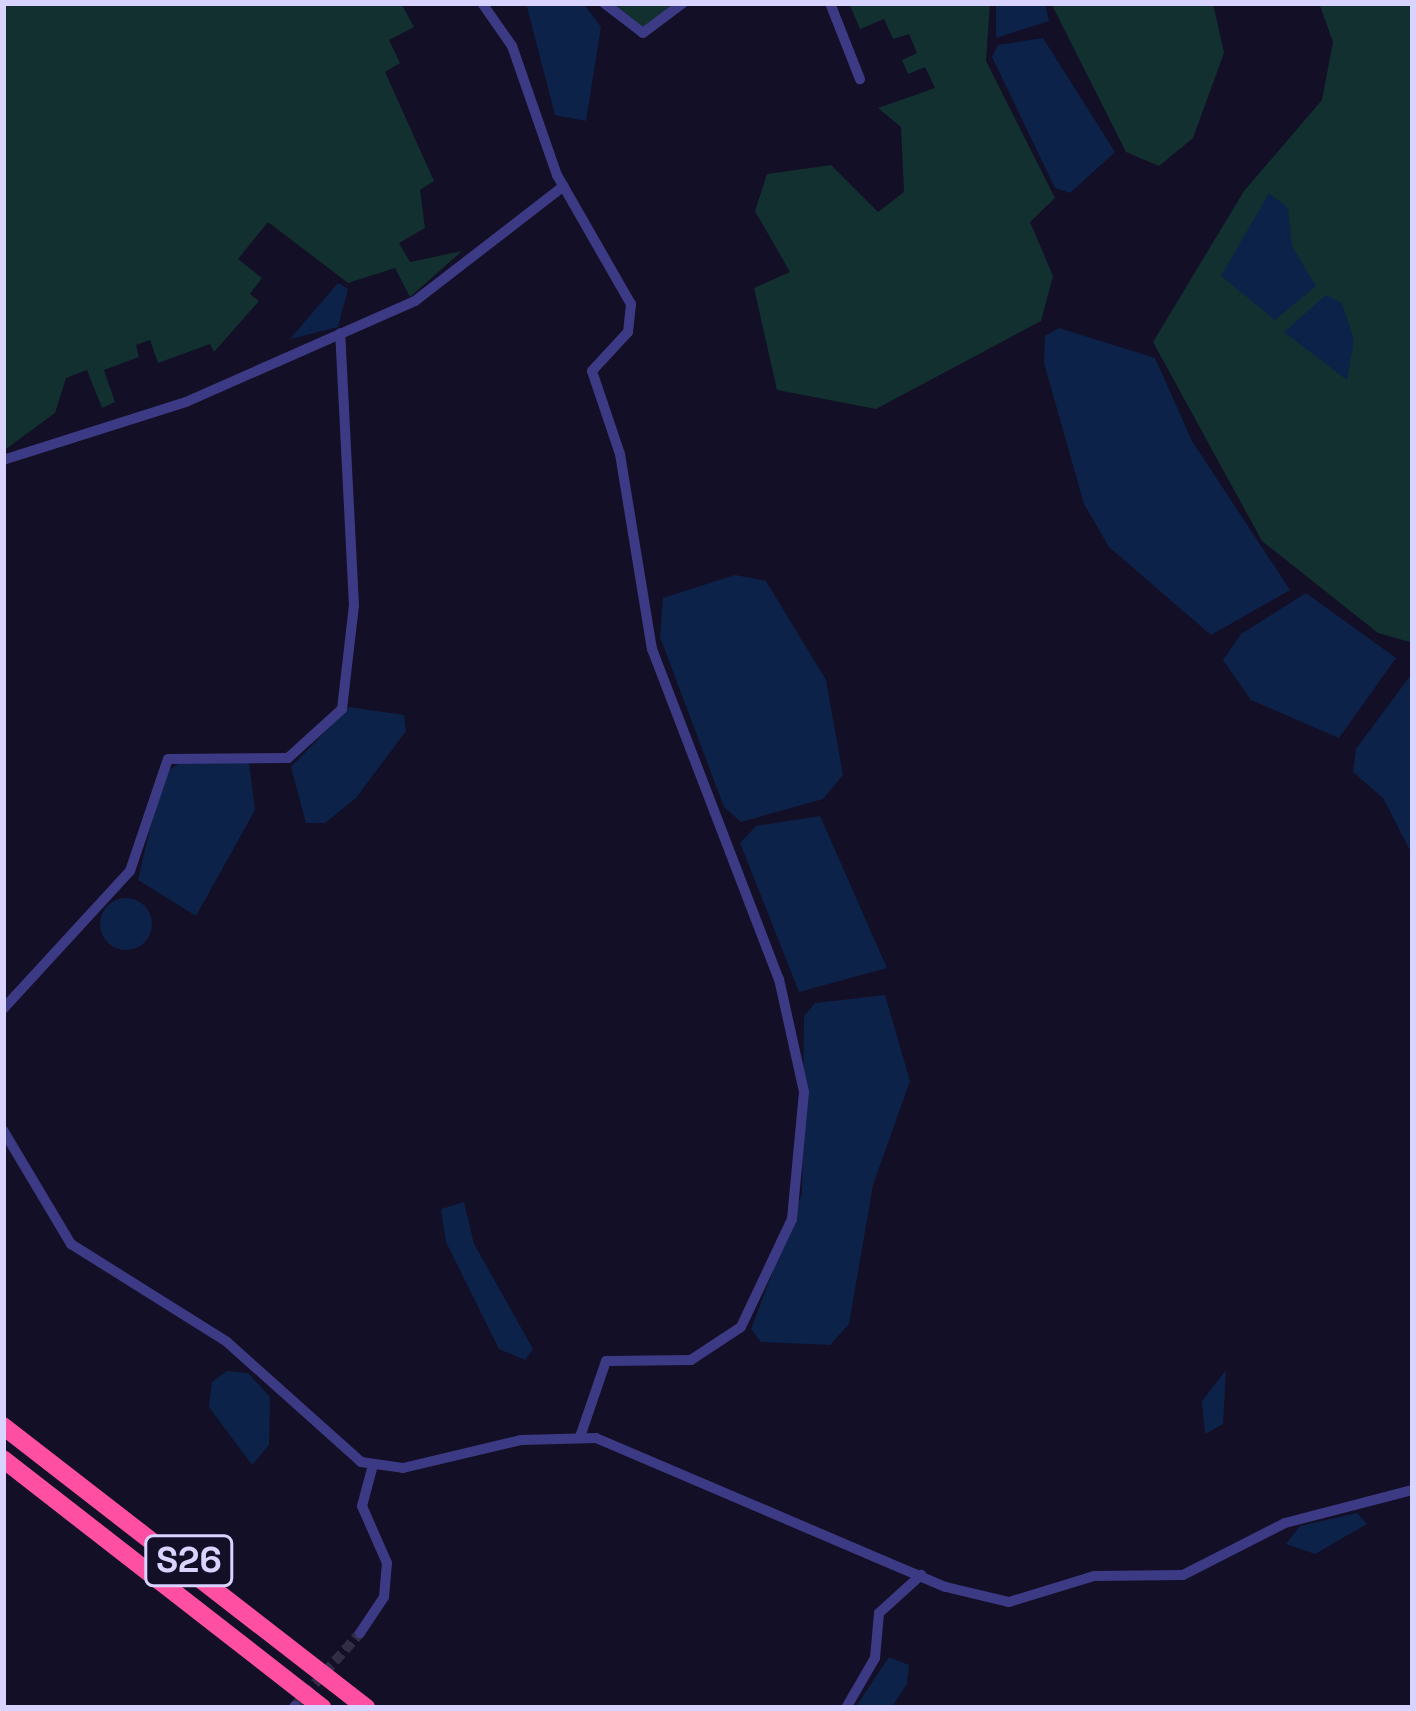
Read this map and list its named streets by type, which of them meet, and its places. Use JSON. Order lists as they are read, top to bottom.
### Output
{
  "streets": {
    "highway": ["S26"]
  }
}
